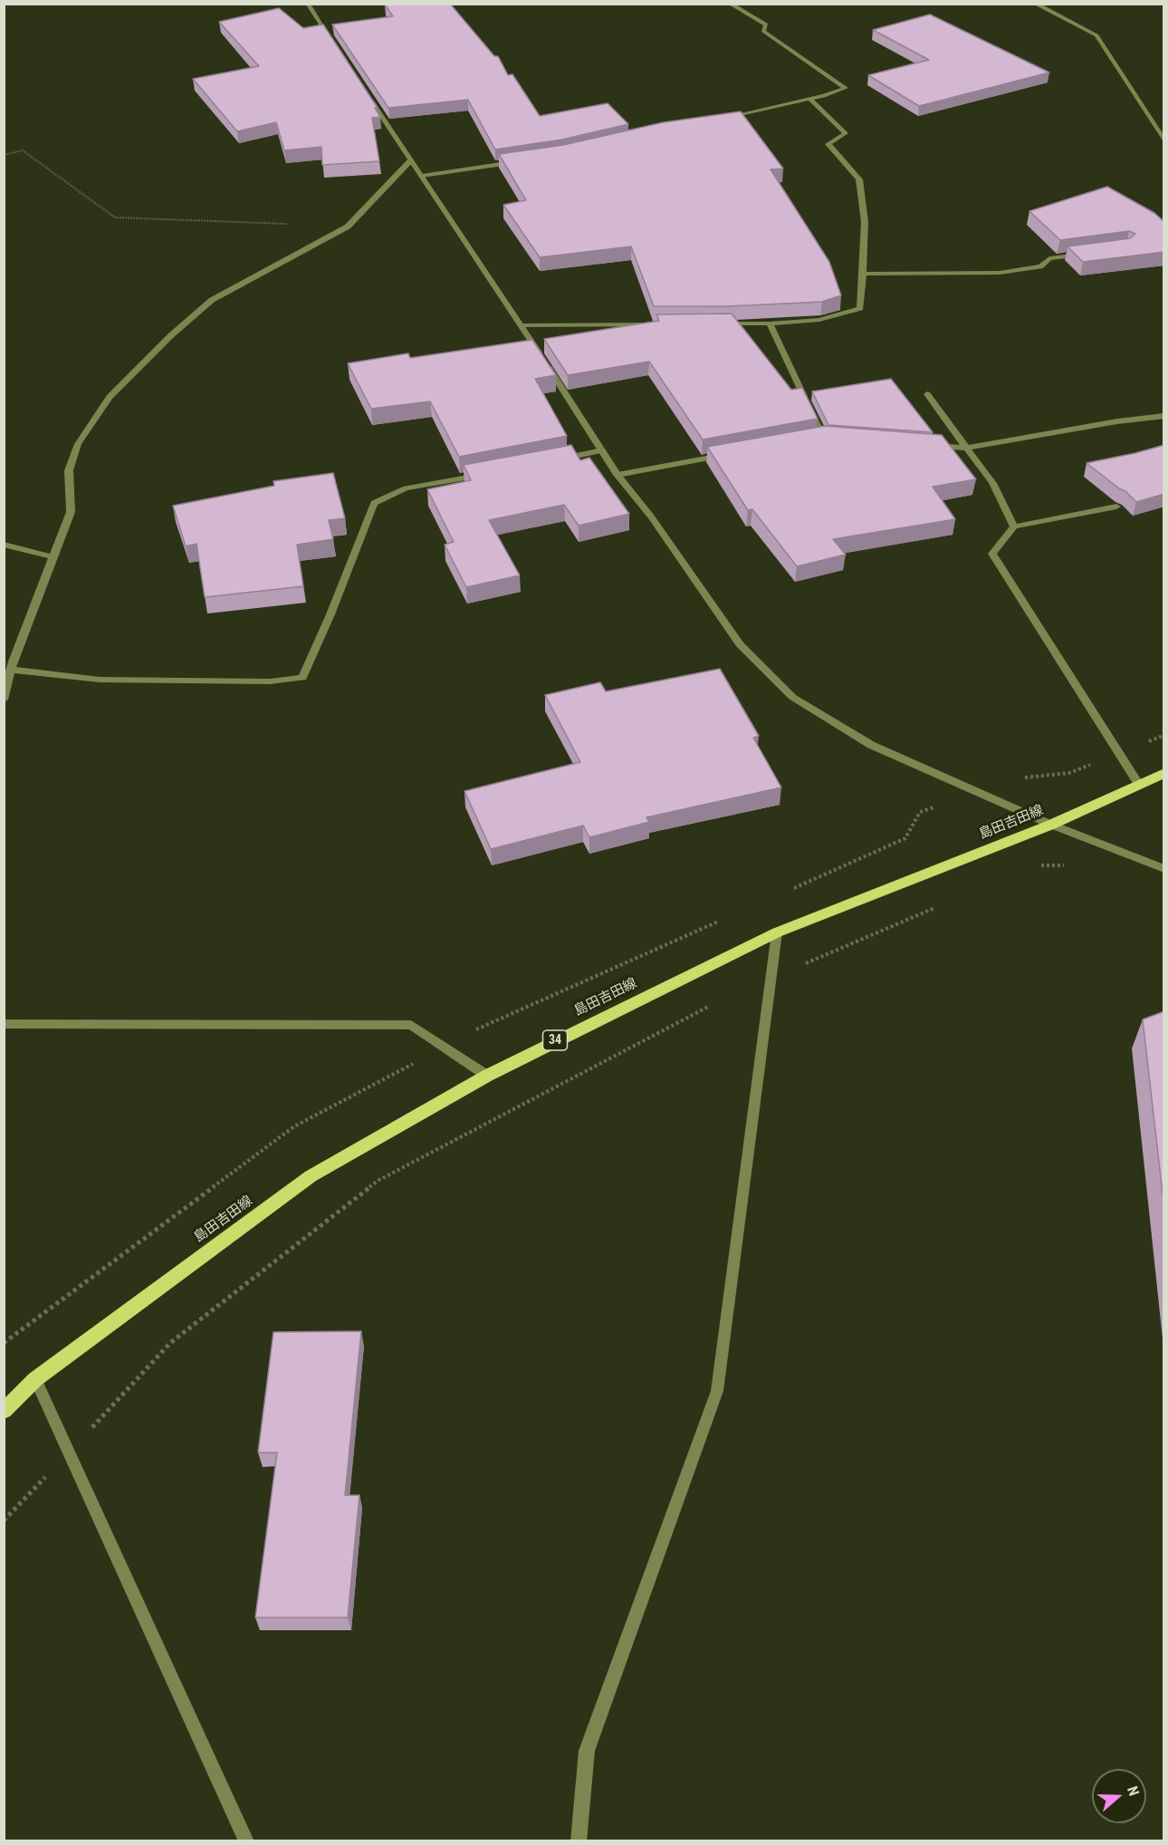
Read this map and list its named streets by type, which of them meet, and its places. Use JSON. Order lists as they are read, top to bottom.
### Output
{
  "streets": {
    "main road": ["島田吉田線", "34"]
  },
  "north": "right"
}
